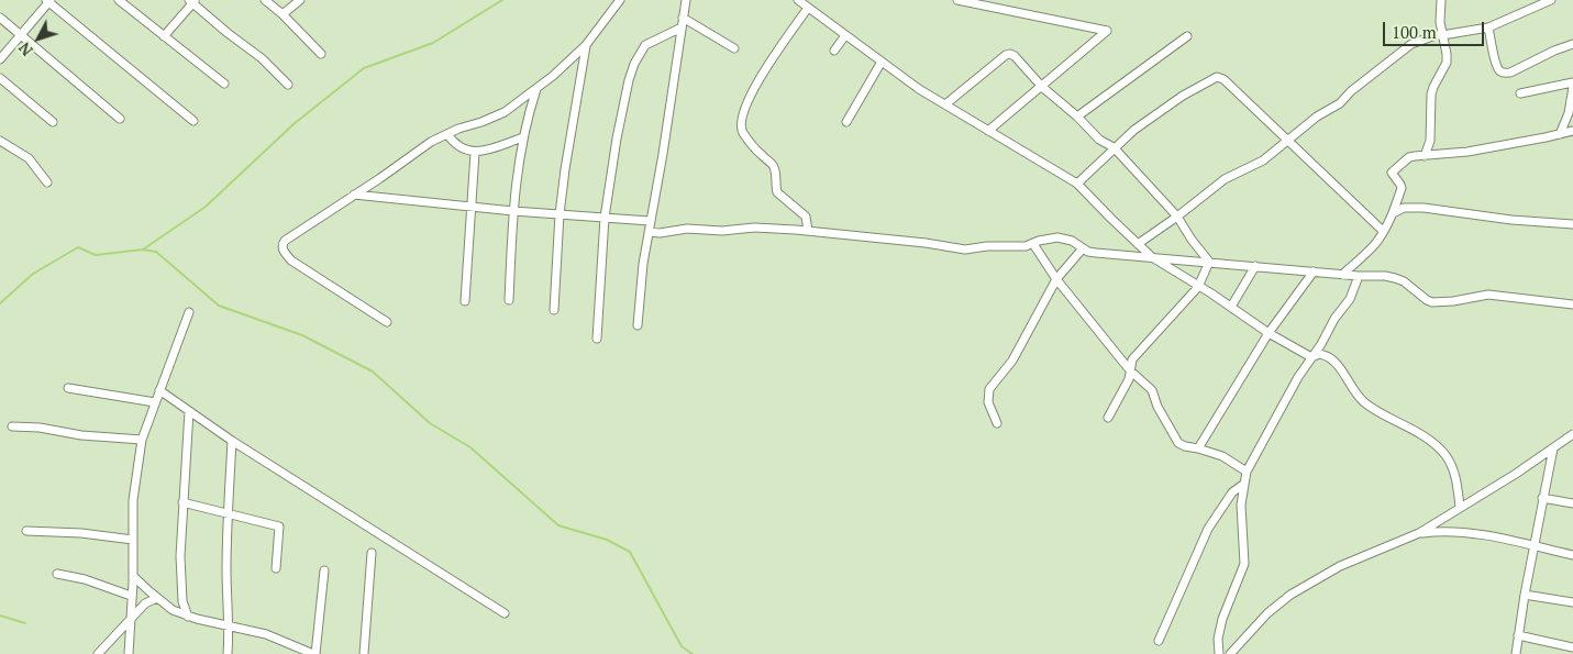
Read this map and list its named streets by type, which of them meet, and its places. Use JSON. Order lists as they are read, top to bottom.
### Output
{
  "scale_bar": "100 m",
  "north": "bottom left"
}
